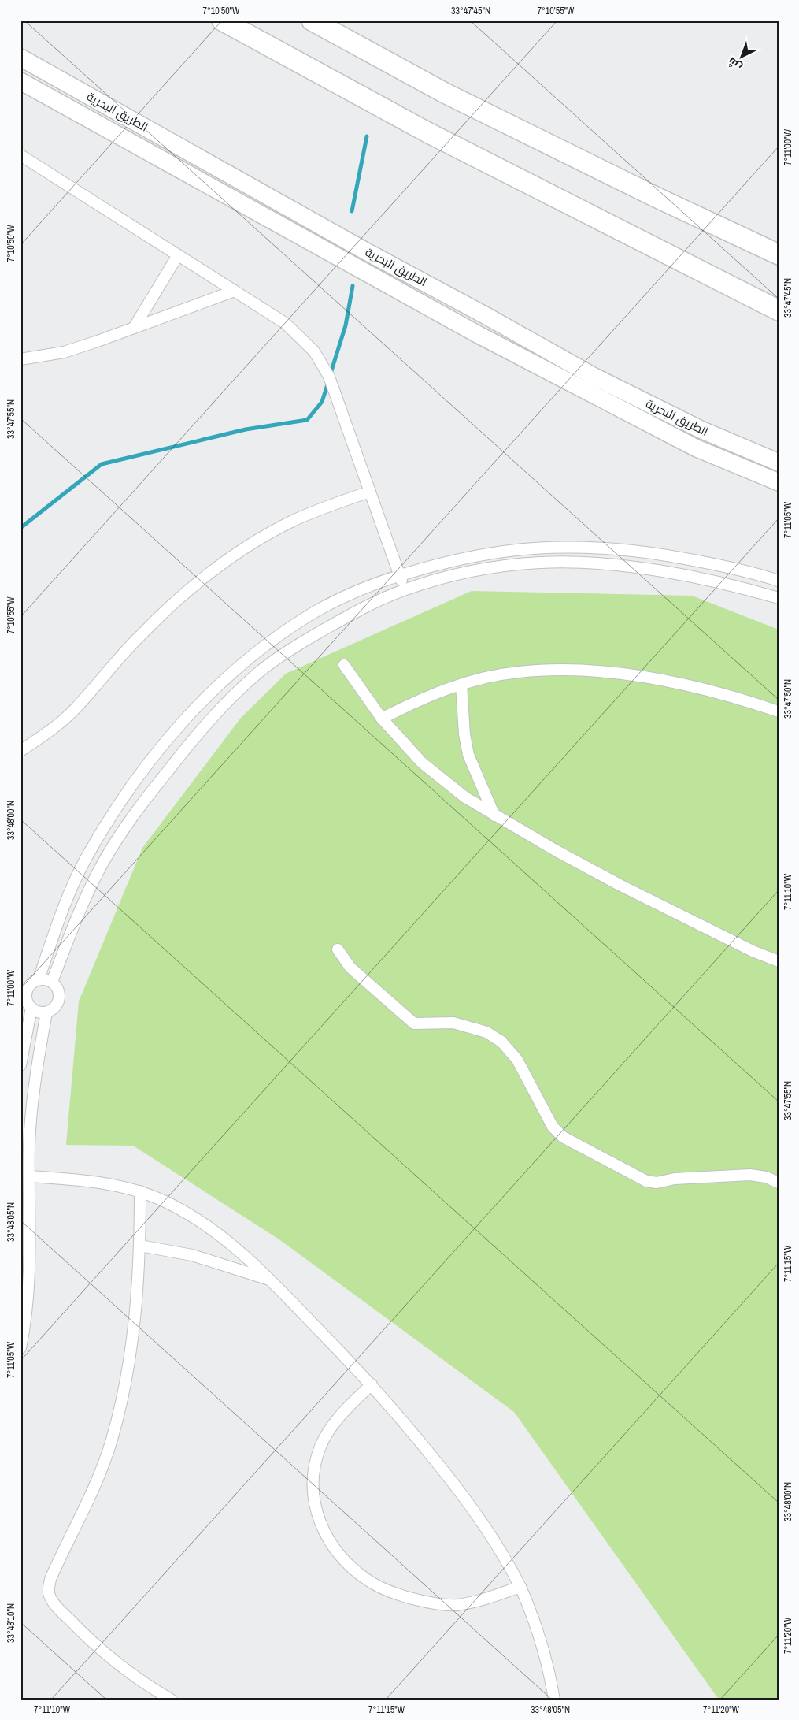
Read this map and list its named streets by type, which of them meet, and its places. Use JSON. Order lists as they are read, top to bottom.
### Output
{
  "streets": {
    "main road": ["الطريق البحرية"]
  },
  "north": "bottom left",
  "coordinates": [
    "7°10'50\"W",
    "33°47'45\"N",
    "7°10'55\"W",
    "7°11'00\"W",
    "33°47'55\"N",
    "7°11'05\"W",
    "33°47'50\"N",
    "33°48'00\"N",
    "7°11'10\"W",
    "33°48'05\"N",
    "7°11'15\"W",
    "33°48'10\"N",
    "7°11'20\"W"
  ]
}
